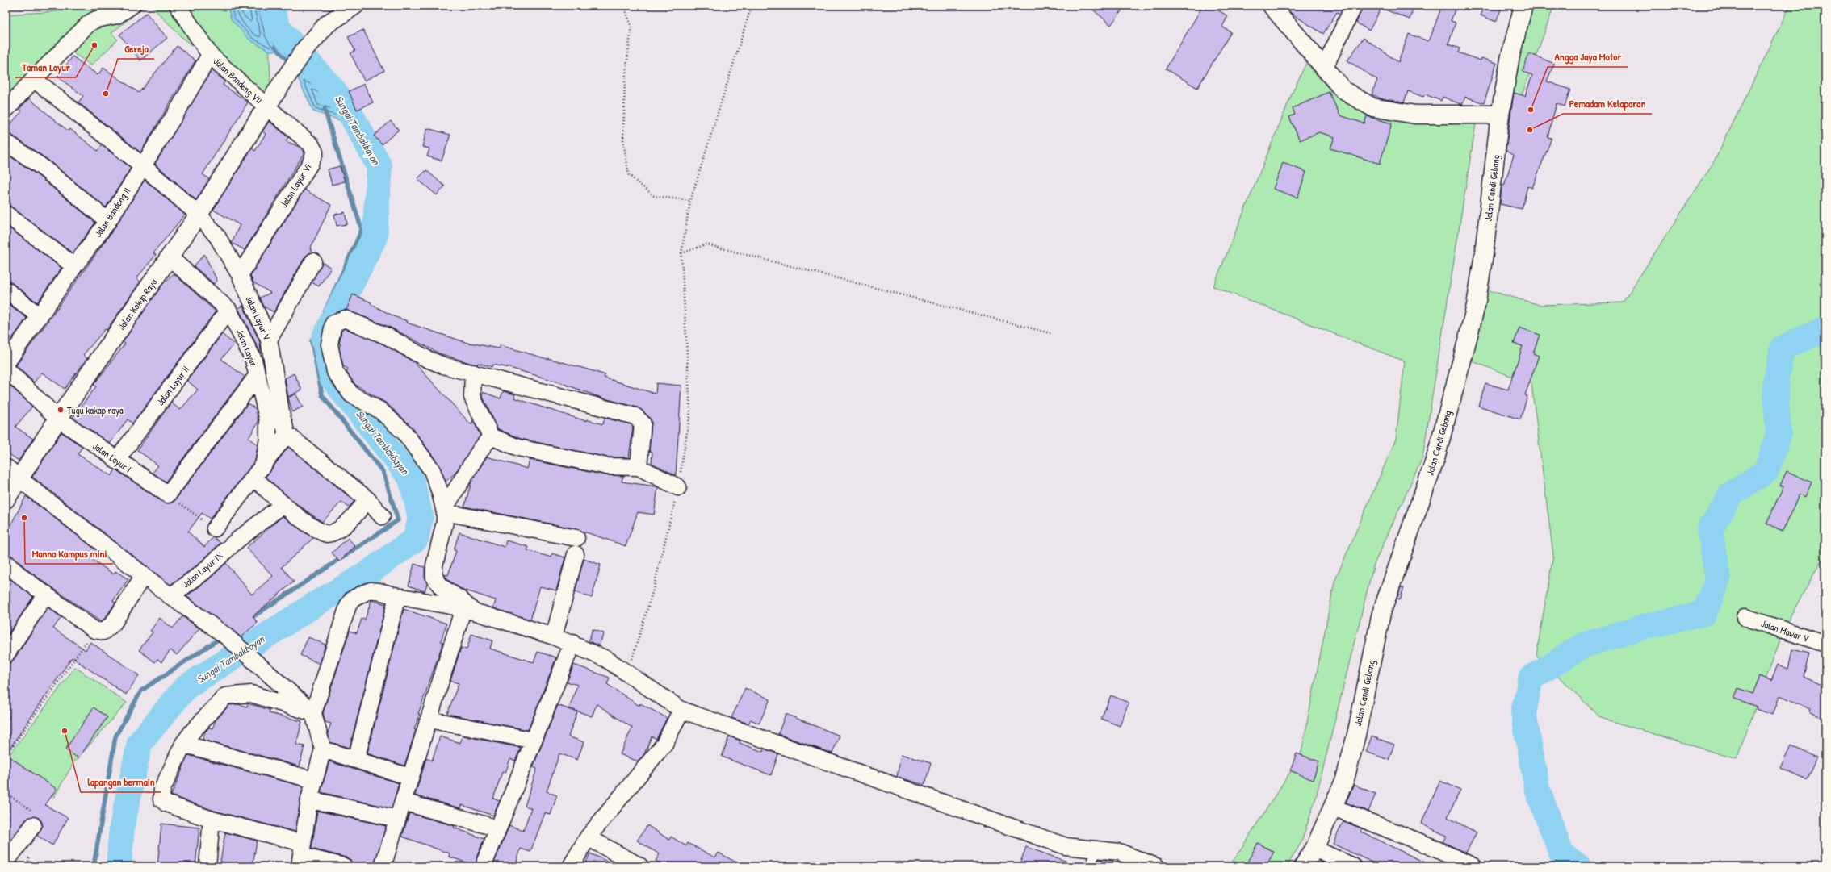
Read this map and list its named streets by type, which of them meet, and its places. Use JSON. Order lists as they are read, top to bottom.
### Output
{
  "streets": {
    "main road": ["Jalan Candi Gebang", "Jalan Kakap Raya"],
    "street": [
      "Jalan Bandeng VII",
      "Jalan Layur VI",
      "Jalan Bandeng II",
      "Jalan Layur V",
      "Jalan Layur",
      "Jalan Layur II",
      "Jalan Layur I",
      "Jalan Layur IX",
      "Jalan Mawar V"
    ]
  },
  "crossings": [
    ["Jalan Bandeng VII", "Jalan Layur VI"],
    ["Jalan Bandeng VII", "Jalan Bandeng II"],
    ["Jalan Bandeng VII", "Jalan Kakap Raya"],
    ["Jalan Layur VI", "Jalan Kakap Raya"],
    ["Jalan Layur VI", "Jalan Layur V"],
    ["Jalan Bandeng II", "Jalan Layur V"],
    ["Jalan Kakap Raya", "Jalan Layur V"],
    ["Jalan Kakap Raya", "Jalan Layur"],
    ["Jalan Kakap Raya", "Jalan Layur I"],
    ["Jalan Layur", "Jalan Layur II"],
    ["Jalan Layur", "Jalan Layur I"],
    ["Jalan Layur II", "Jalan Layur I"]
  ],
  "water": ["Sungai Tambakbayan"],
  "places": [
    "Taman Layur",
    "Gereja",
    "Angga Jaya Motor",
    "Pemadam Kelaparan",
    "Tugu kakap raya",
    "Manna Kampus mini",
    "lapangan bermain"
  ]
}
